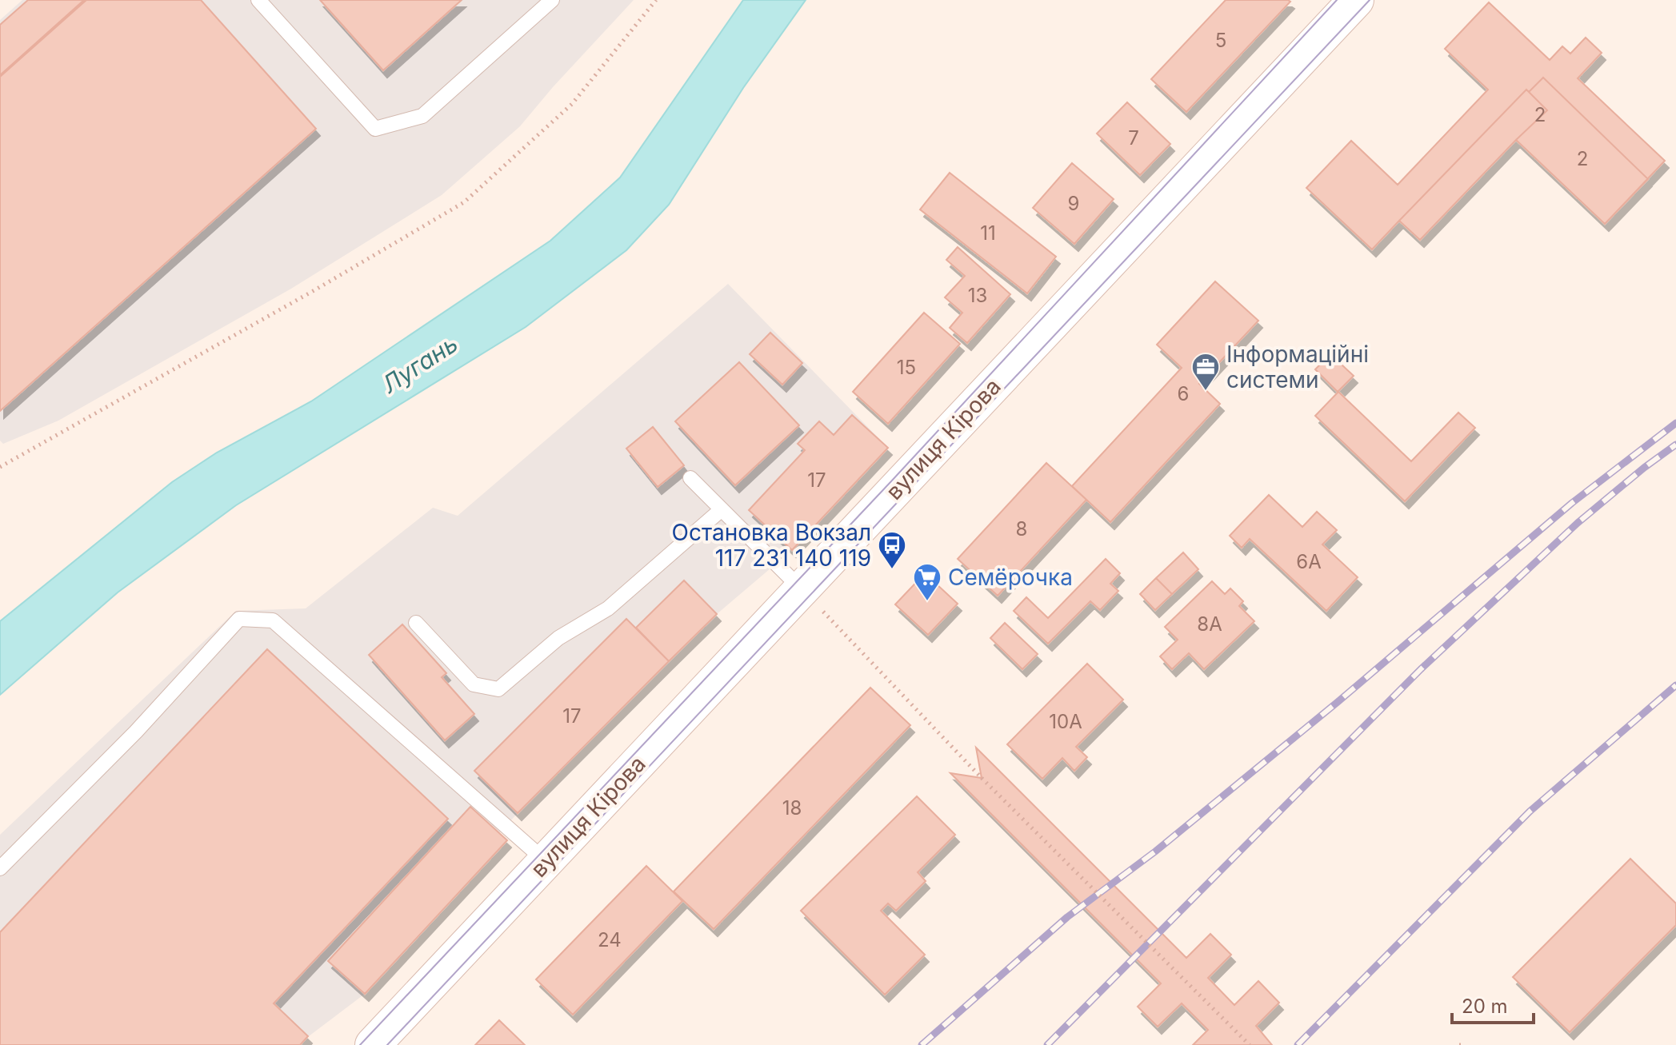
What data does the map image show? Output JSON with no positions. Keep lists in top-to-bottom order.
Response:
{
  "streets": {
    "street": ["вулиця Кірова"]
  },
  "water": ["Лугань"],
  "places": {
    "office": ["Інформаційні системи"],
    "bus stop": ["Остановка Вокзал 117 231 140 119"],
    "supermarket": ["Семёрочка"]
  },
  "house_numbers": [
    "5",
    "2",
    "7",
    "2",
    "9",
    "11",
    "13",
    "15",
    "6",
    "17",
    "8",
    "6А",
    "8А",
    "17",
    "10А",
    "18",
    "24"
  ],
  "scale_bar": "20 m"
}
